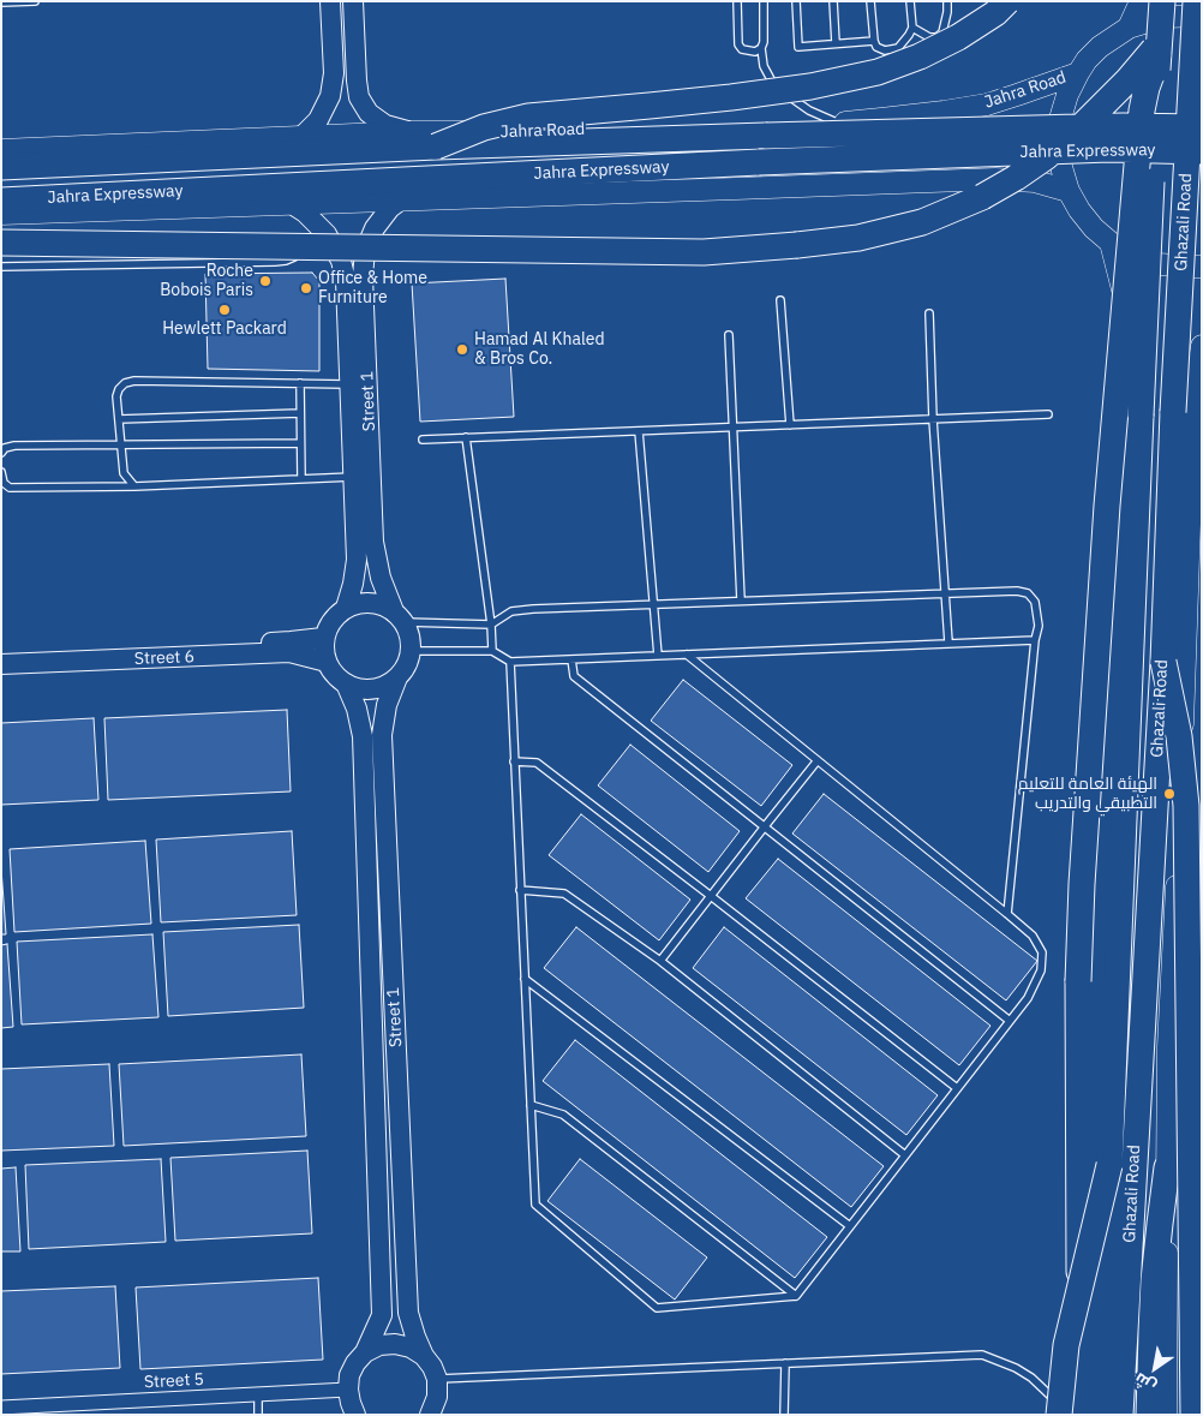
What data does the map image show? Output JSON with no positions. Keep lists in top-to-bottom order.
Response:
{
  "streets": {
    "highway": ["Jahra Expressway", "Ghazali Road"],
    "main road": ["Jahra Road"],
    "street": ["Street 1", "Street 6", "Street 5"]
  },
  "crossings": [
    ["Street 1", "Street 6"],
    ["Street 1", "Street 5"]
  ],
  "places": [
    "Roche Bobois Paris",
    "Office & Home Furniture",
    "Hewlett Packard",
    "Hamad Al Khaled & Bros Co.",
    "الهيئة العامة للتعليم التطبيقي والتدريب"
  ],
  "north": "bottom left"
}
